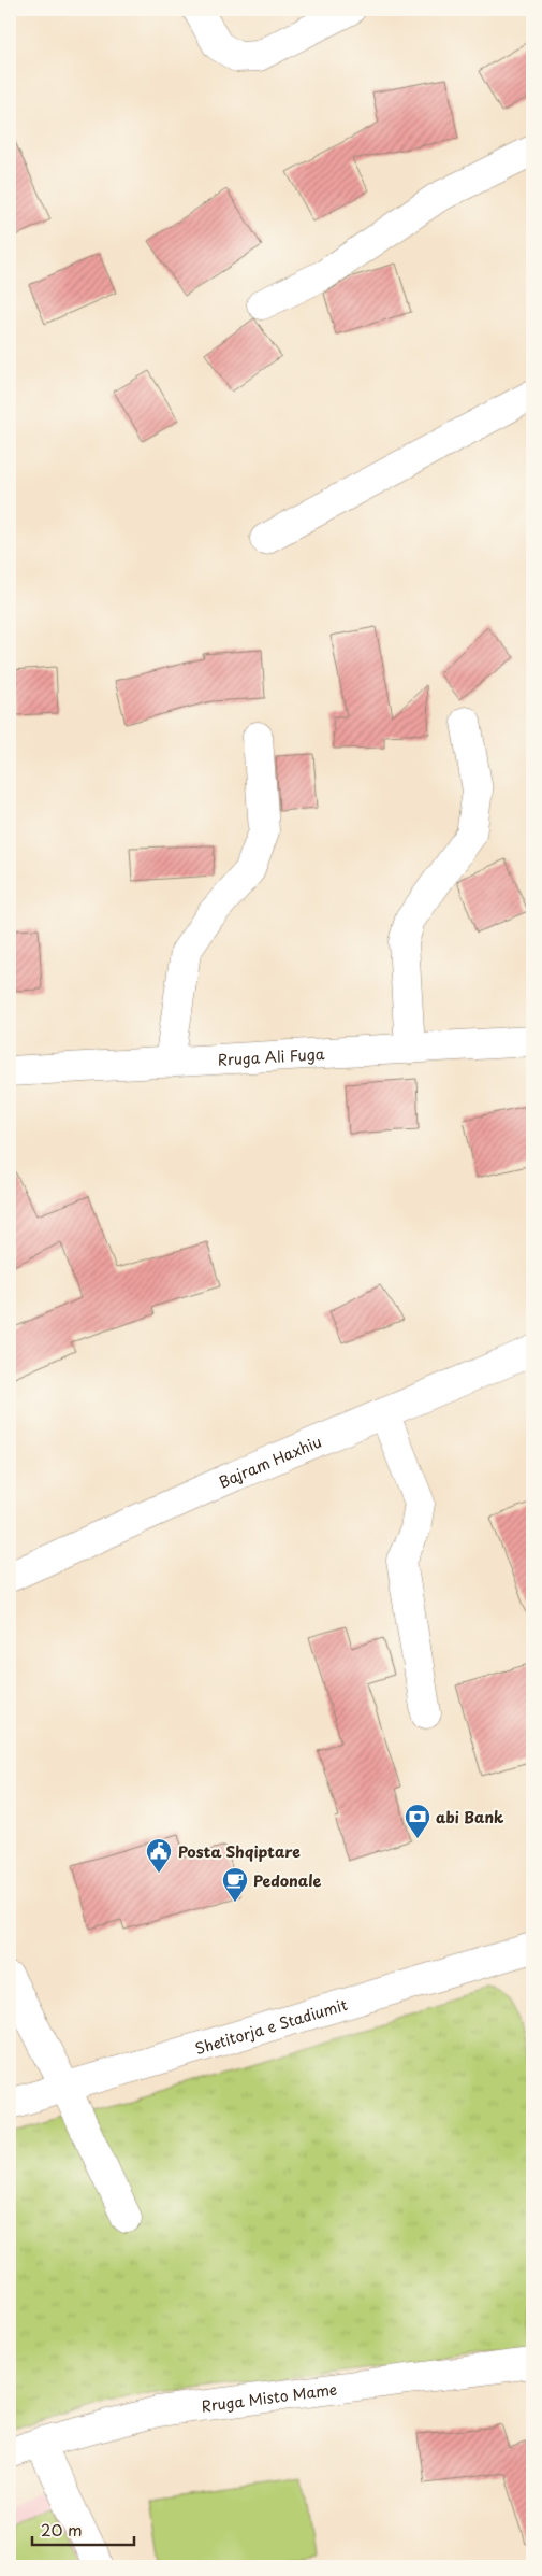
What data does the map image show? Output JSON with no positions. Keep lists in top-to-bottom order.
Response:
{
  "streets": {
    "street": [
      "Rruga Ali Fuga",
      "Bajram Haxhiu",
      "Shetitorja e Stadiumit",
      "Rruga Misto Mame"
    ]
  },
  "places": {
    "bank": ["abi Bank"],
    "public building": ["Posta Shqiptare"],
    "cafe": ["Pedonale"]
  },
  "scale_bar": "20 m"
}
